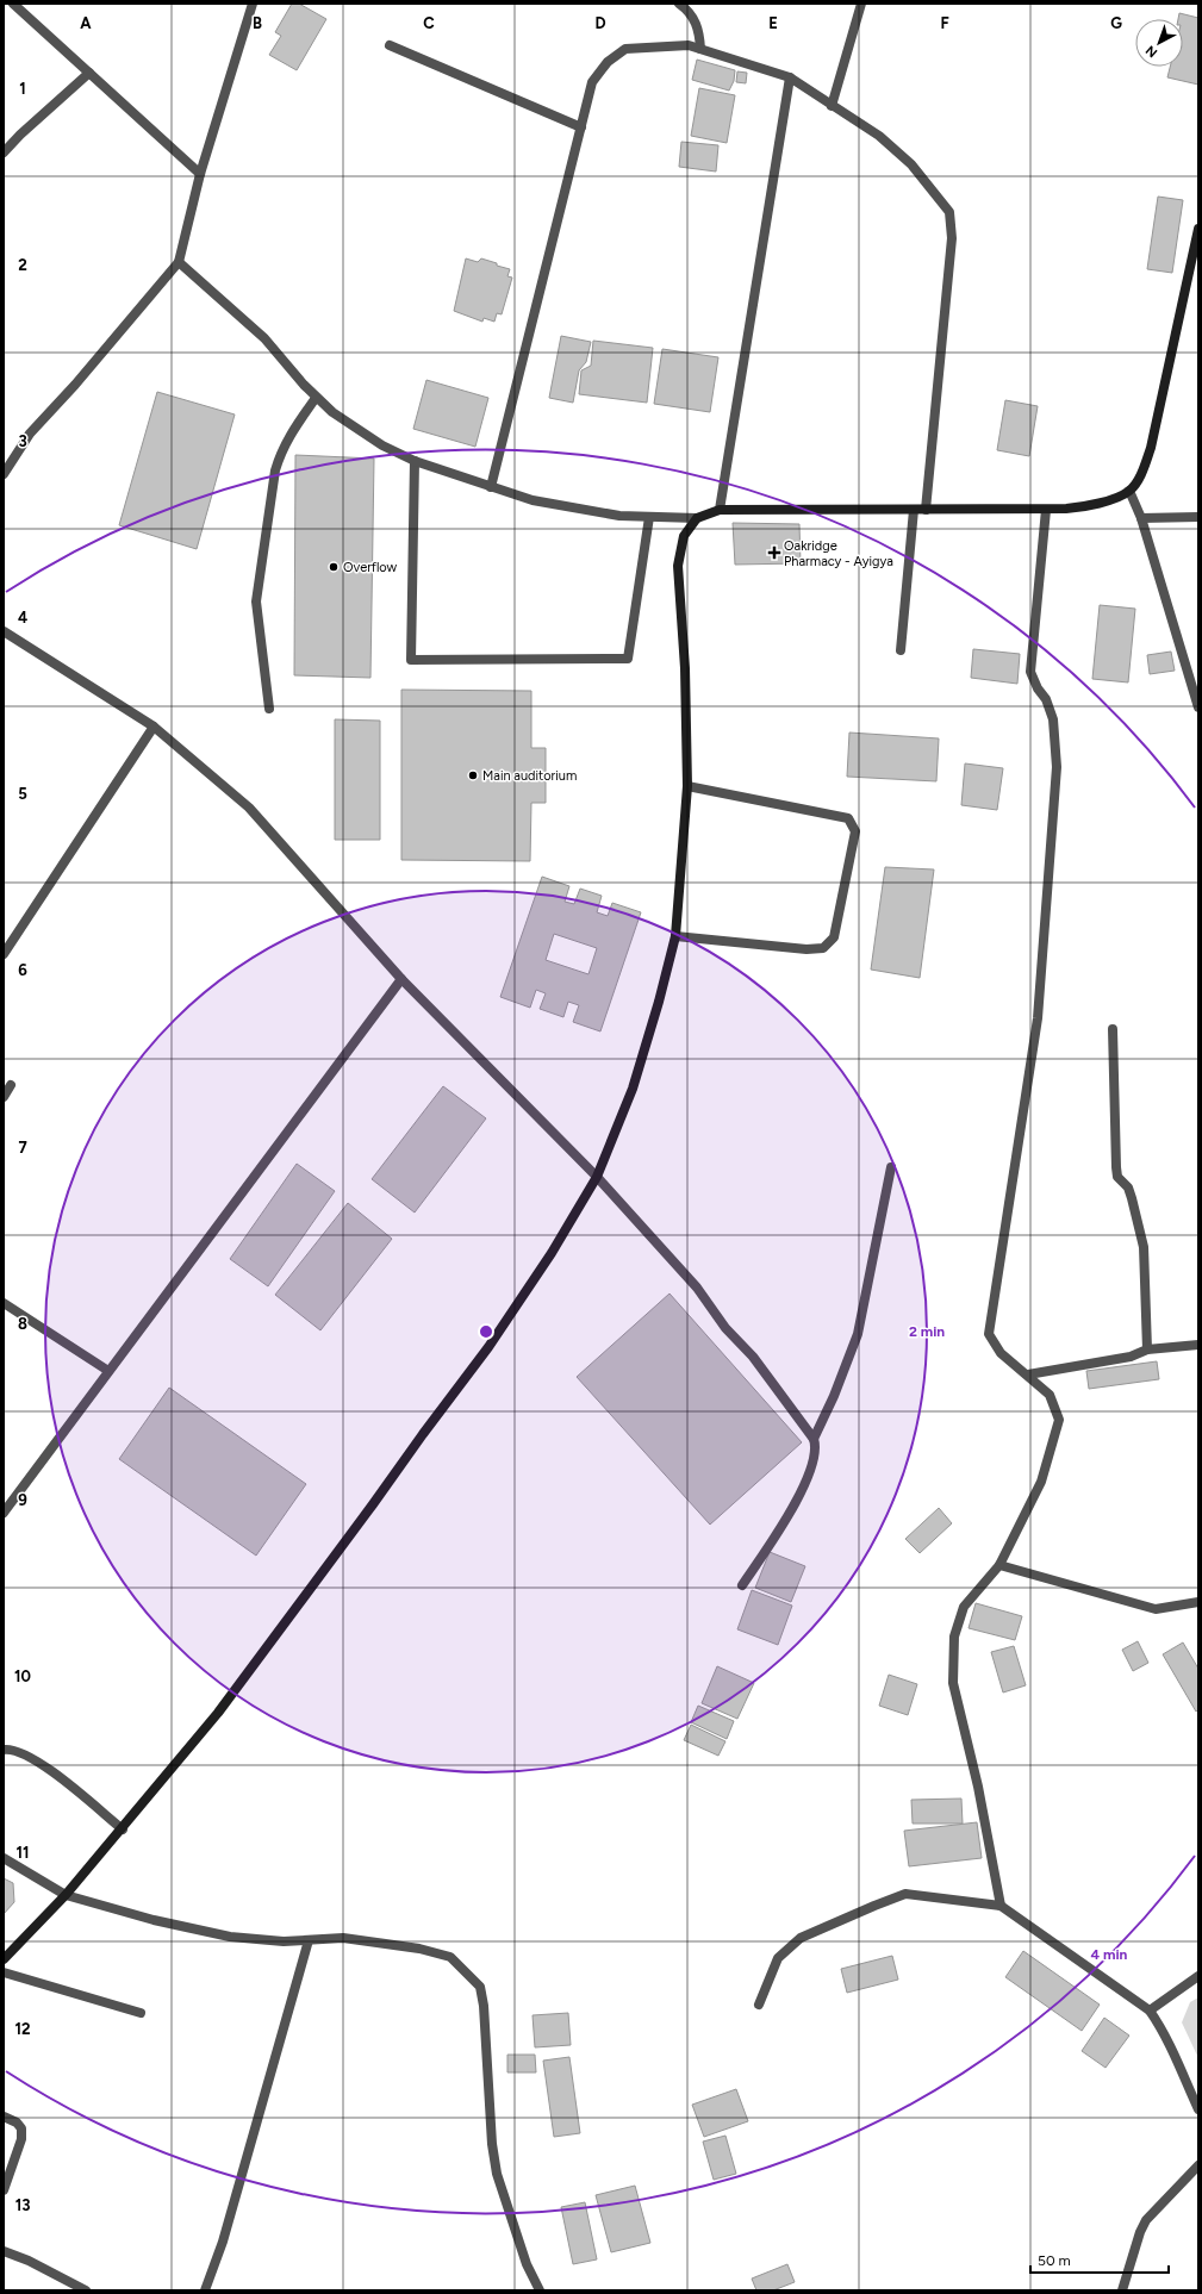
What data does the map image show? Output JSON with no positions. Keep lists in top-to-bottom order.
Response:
{
  "places": {
    "health": ["Oakridge Pharmacy - Ayigya"],
    "other": ["Overflow", "Main auditorium"]
  },
  "scale_bar": "50 m",
  "north": "bottom left",
  "grid": {
    "columns": [
      "A",
      "B",
      "C",
      "D",
      "E",
      "F",
      "G"
    ],
    "rows": [
      "1",
      "2",
      "3",
      "4",
      "5",
      "6",
      "7",
      "8",
      "9",
      "10",
      "11",
      "12",
      "13"
    ]
  },
  "rings": ["2 min", "4 min"]
}
